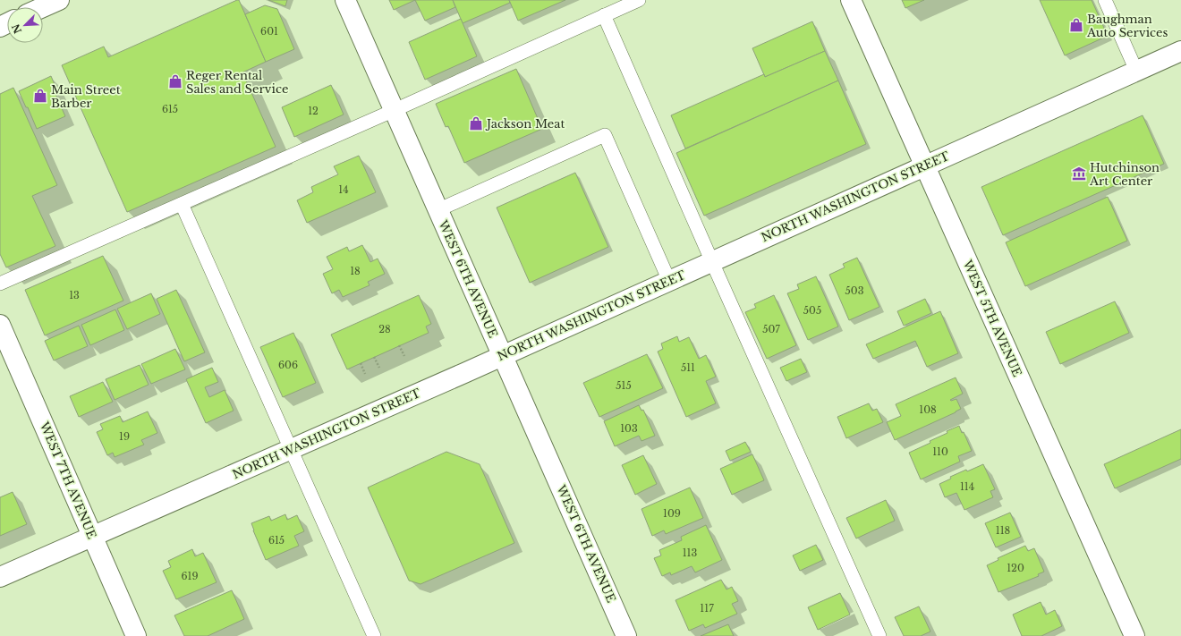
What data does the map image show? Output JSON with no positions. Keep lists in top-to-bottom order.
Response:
{
  "streets": {
    "street": [
      "NORTH WASHINGTON STREET",
      "WEST 6TH AVENUE",
      "WEST 5TH AVENUE",
      "WEST 7TH AVENUE"
    ]
  },
  "crossings": [
    ["NORTH WASHINGTON STREET", "WEST 6TH AVENUE"],
    ["NORTH WASHINGTON STREET", "WEST 5TH AVENUE"],
    ["NORTH WASHINGTON STREET", "WEST 7TH AVENUE"]
  ],
  "places": {
    "shop": [
      "Baughman Auto Services",
      "Reger Rental Sales and Service",
      "Main Street Barber",
      "Jackson Meat"
    ],
    "museum": ["Hutchinson Art Center"]
  },
  "house_numbers": [
    "601",
    "615",
    "12",
    "14",
    "18",
    "503",
    "13",
    "505",
    "28",
    "507",
    "606",
    "511",
    "515",
    "108",
    "103",
    "19",
    "110",
    "114",
    "109",
    "118",
    "615",
    "113",
    "120",
    "619",
    "117"
  ],
  "north": "bottom left"
}
